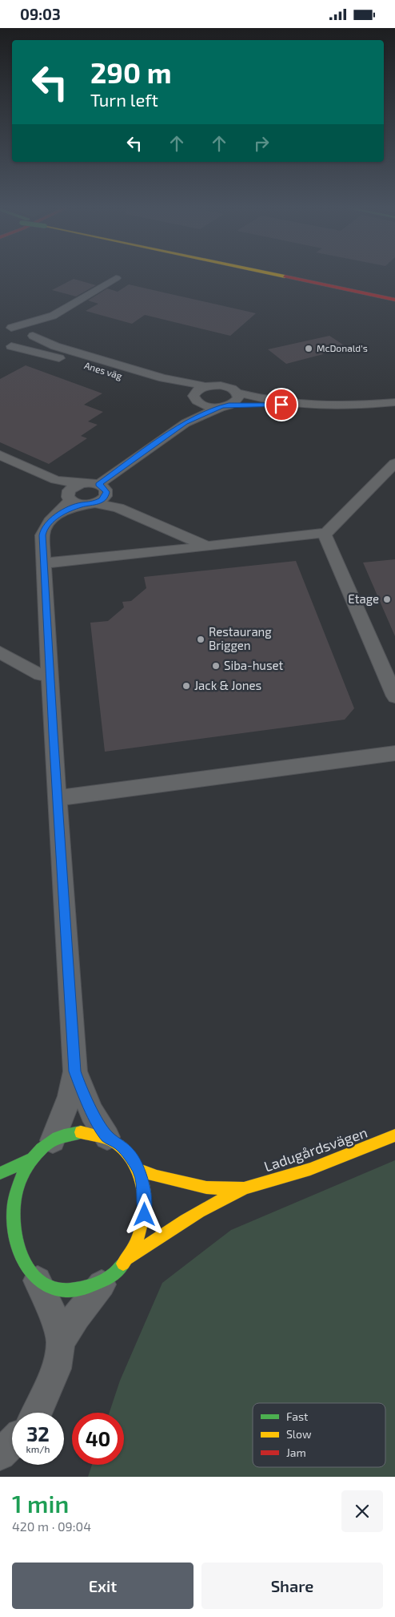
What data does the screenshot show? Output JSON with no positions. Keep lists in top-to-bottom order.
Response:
{
  "streets": {
    "main road": ["Ladugårdsvägen"],
    "street": ["Anes väg"]
  },
  "places": [
    "McDonald's",
    "Etage",
    "Restaurang Briggen",
    "Siba-huset",
    "Jack & Jones"
  ],
  "legend": ["Fast", "Slow", "Jam"],
  "page": {
    "status": "09:03",
    "turn": ["290 m", "Turn left"],
    "speed": "32 km/h",
    "limit": "40",
    "heading": ["1 min", "420 m · 09:04"],
    "buttons": ["Exit", "Share"]
  }
}
